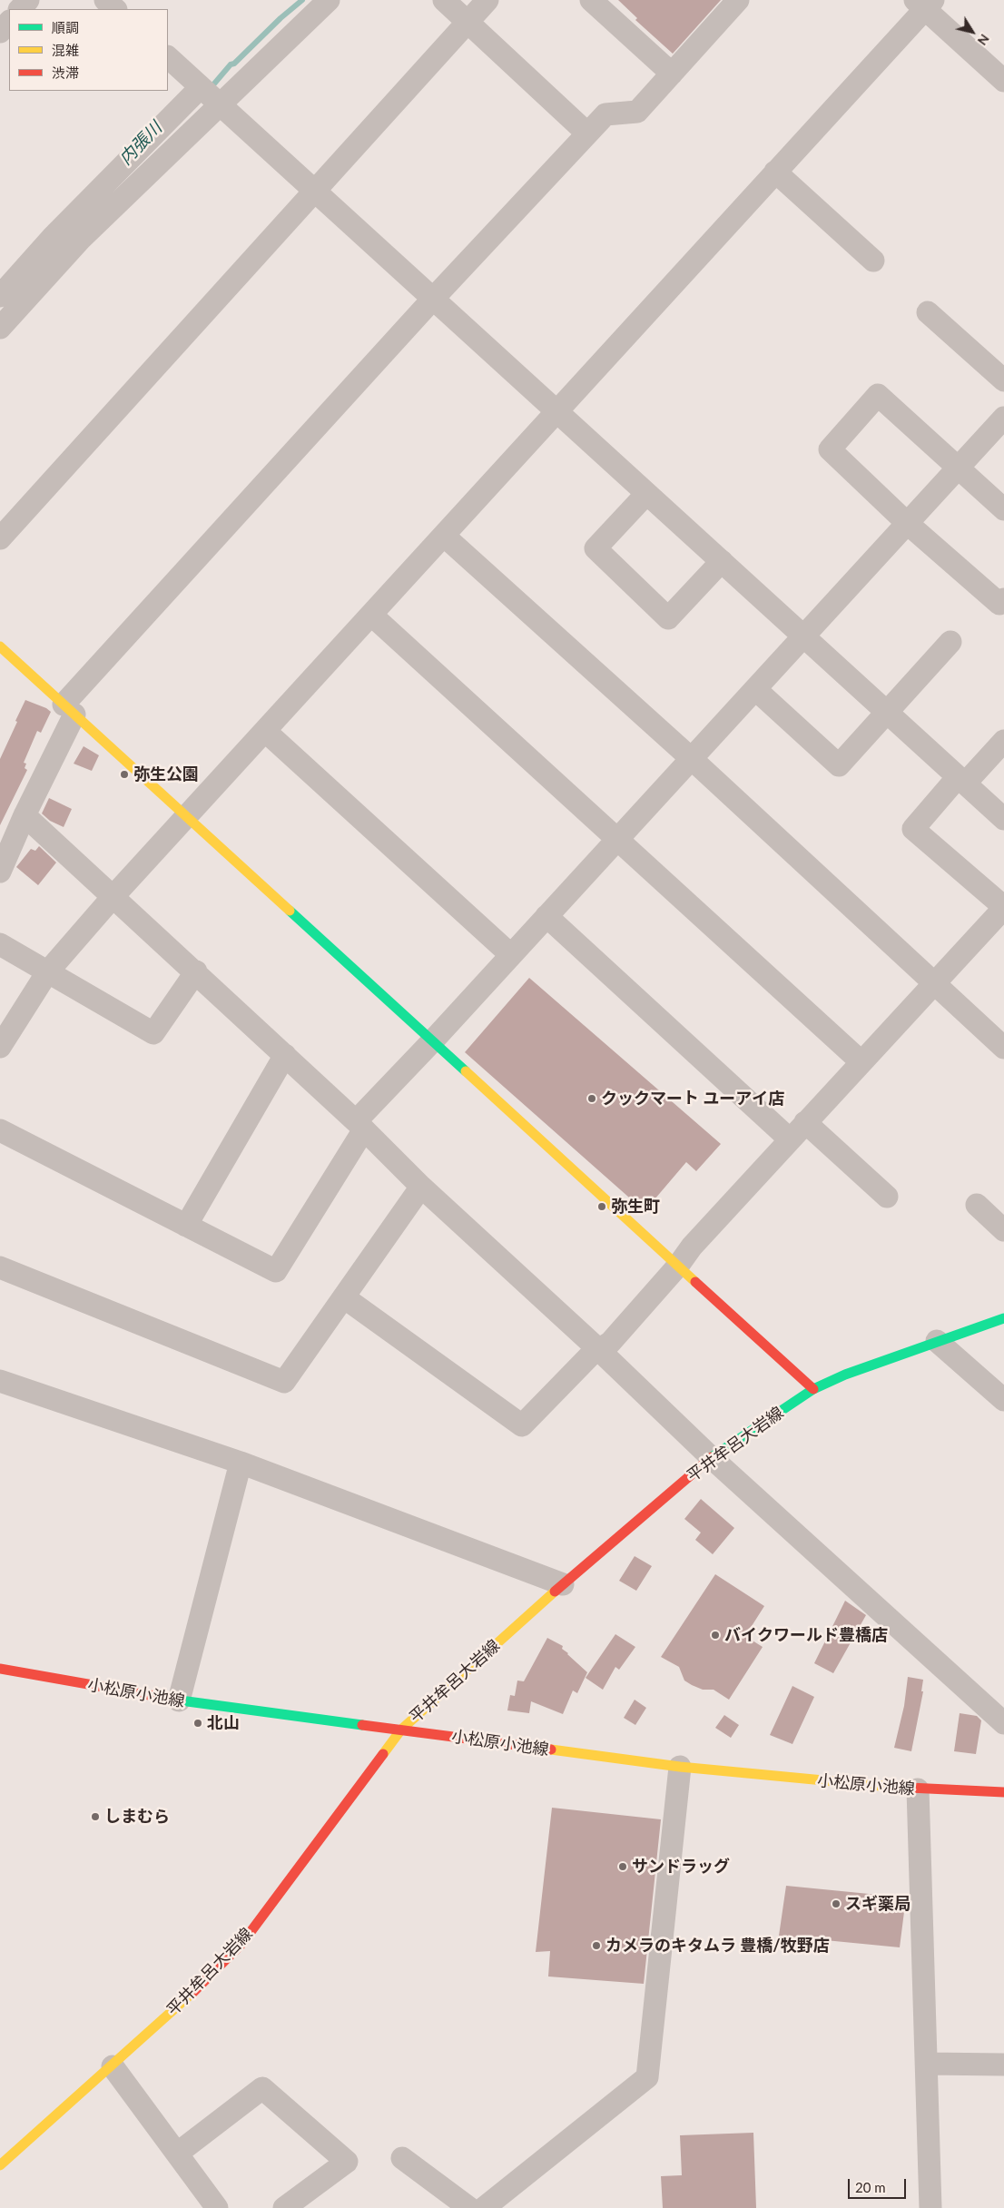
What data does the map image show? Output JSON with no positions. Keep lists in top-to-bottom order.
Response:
{
  "streets": {
    "main road": ["平井牟呂大岩線", "小松原小池線"]
  },
  "crossings": [
    ["平井牟呂大岩線", "小松原小池線"]
  ],
  "water": ["内張川"],
  "places": [
    "弥生公園",
    "クックマート ユーアイ店",
    "弥生町",
    "バイクワールド豊橋店",
    "北山",
    "しまむら",
    "サンドラッグ",
    "スギ薬局",
    "カメラのキタムラ 豊橋/牧野店"
  ],
  "legend": ["順調", "混雑", "渋滞"],
  "scale_bar": "20 m",
  "north": "bottom right"
}
